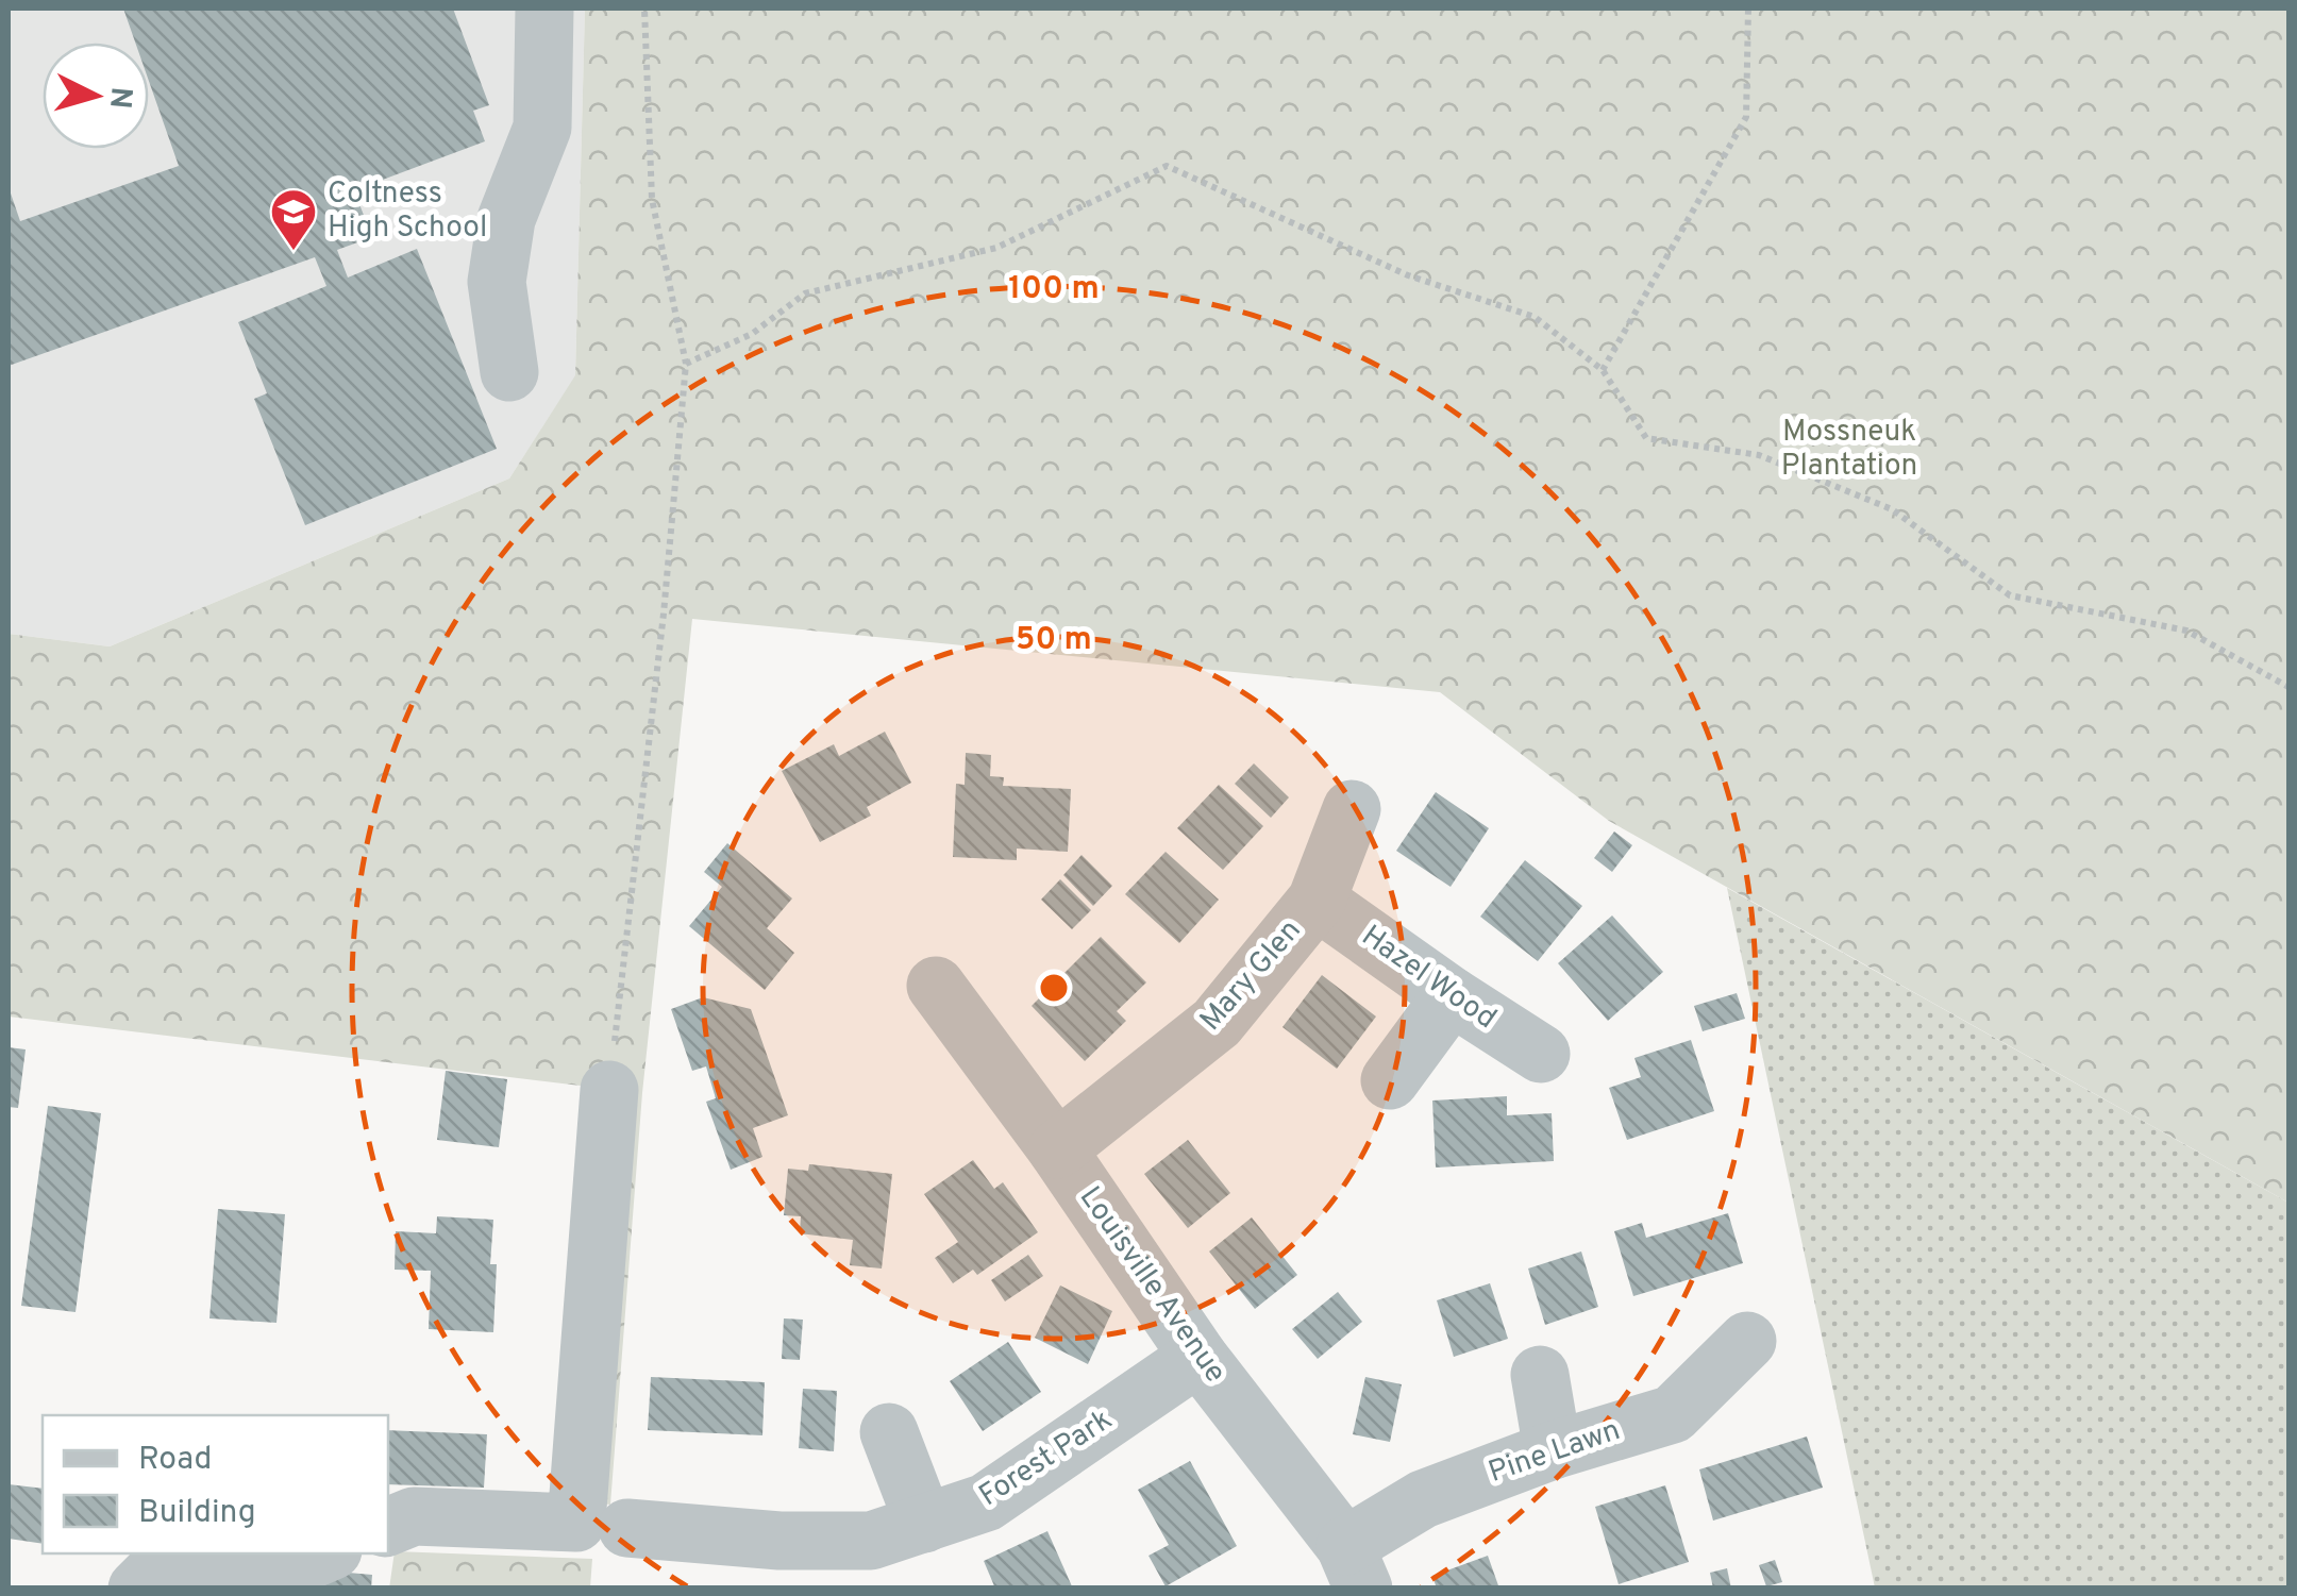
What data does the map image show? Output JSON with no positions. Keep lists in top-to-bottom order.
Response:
{
  "streets": {
    "street": [
      "Mary Glen",
      "Hazel Wood",
      "Louisville Avenue",
      "Pine Lawn",
      "Forest Park"
    ]
  },
  "crossings": [
    ["Mary Glen", "Hazel Wood"],
    ["Mary Glen", "Louisville Avenue"],
    ["Louisville Avenue", "Pine Lawn"],
    ["Louisville Avenue", "Forest Park"]
  ],
  "parks": ["Mossneuk Plantation"],
  "places": {
    "school or university": ["Coltness High School"]
  },
  "legend": ["Road", "Building"],
  "north": "right",
  "rings": ["100 m", "50 m"]
}
